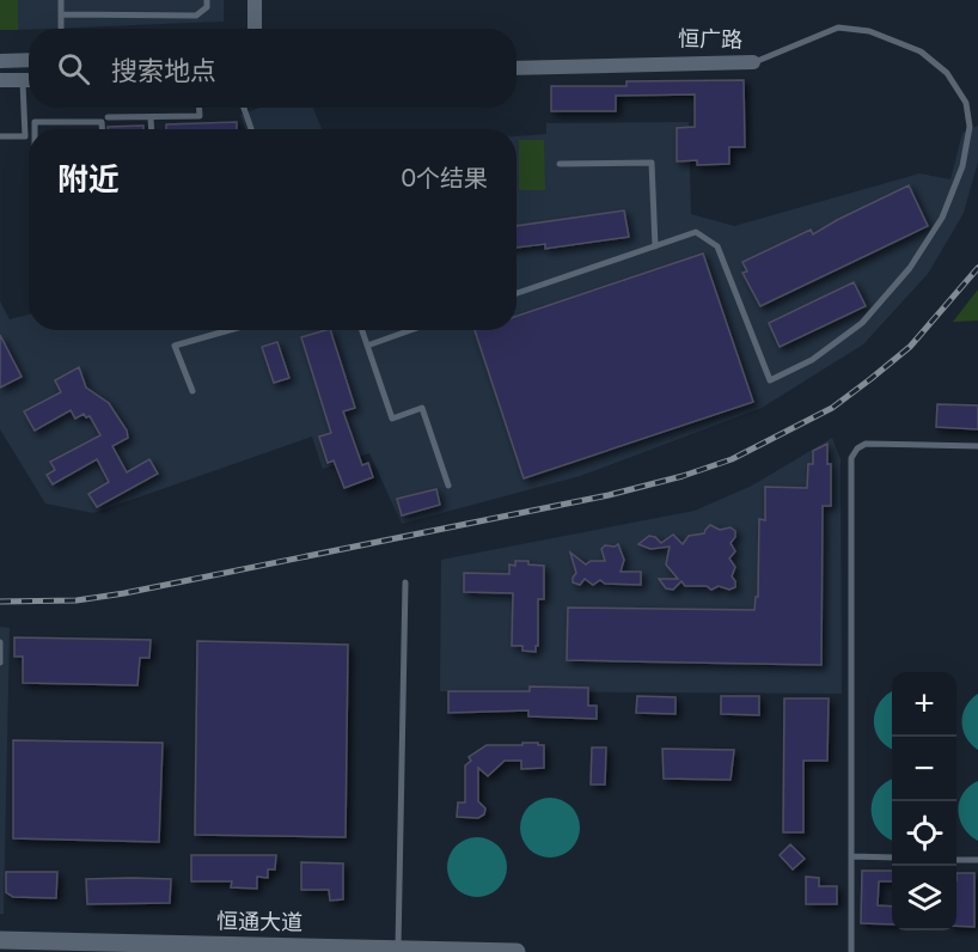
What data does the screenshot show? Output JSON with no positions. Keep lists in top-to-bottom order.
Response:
{
  "streets": {
    "main road": ["恒通大道"],
    "street": ["恒广路"]
  },
  "page": {
    "search": "搜索地点",
    "heading": ["附近", "0个结果"],
    "map_buttons": ["+", "−"]
  }
}
